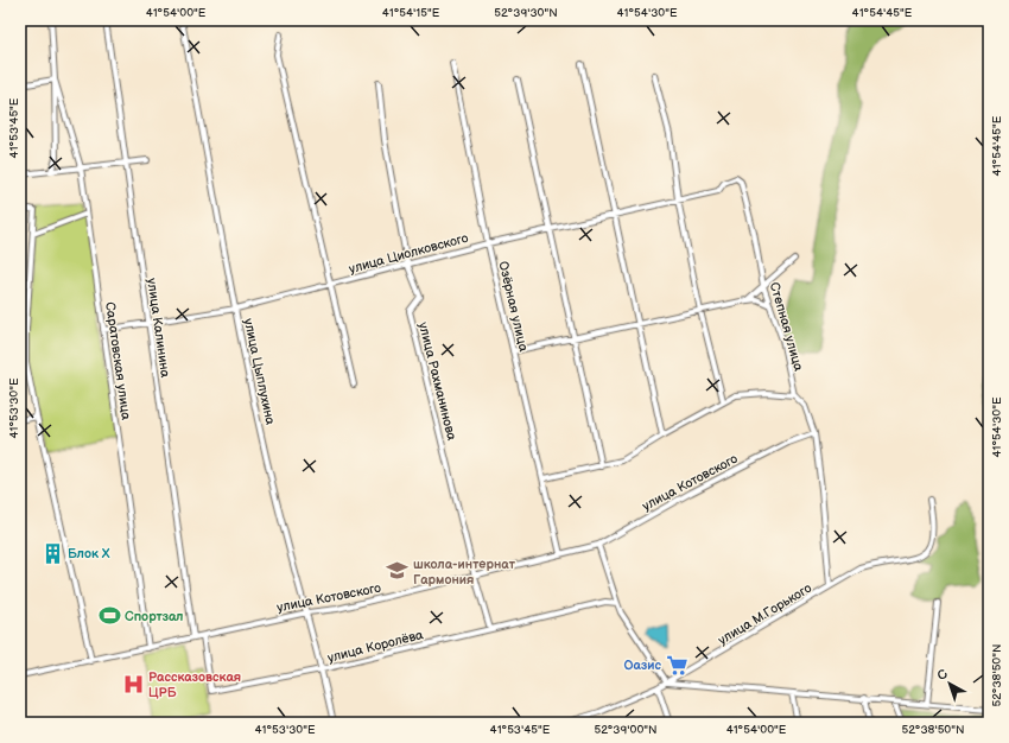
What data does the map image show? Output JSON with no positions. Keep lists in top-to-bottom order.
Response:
{
  "streets": {
    "street": [
      "улица Циолковского",
      "Озёрная улица",
      "Степная улица",
      "улица Калинина",
      "Саратовская улица",
      "улица Цыплухина",
      "улица Рахманинова",
      "улица Котовского",
      "улица М.Горького",
      "улица Королёва"
    ]
  },
  "crossings": [
    ["улица Циолковского", "Озёрная улица"],
    ["улица Циолковского", "Степная улица"],
    ["улица Циолковского", "улица Калинина"],
    ["улица Циолковского", "Саратовская улица"],
    ["улица Циолковского", "улица Цыплухина"],
    ["улица Циолковского", "улица Рахманинова"],
    ["Озёрная улица", "улица Котовского"],
    ["Степная улица", "улица Котовского"],
    ["Степная улица", "улица М.Горького"],
    ["улица Калинина", "улица Котовского"],
    ["Саратовская улица", "улица Котовского"],
    ["улица Цыплухина", "улица Котовского"],
    ["улица Цыплухина", "улица Королёва"],
    ["улица Рахманинова", "улица Котовского"],
    ["улица Рахманинова", "улица Королёва"],
    ["улица Котовского", "улица Королёва"]
  ],
  "places": {
    "building": ["Блок Х"],
    "school or university": ["школа-интернат Гармония"],
    "sports": ["Спортзал"],
    "supermarket": ["Оазис"],
    "hospital": ["Рассказовская ЦРБ"]
  },
  "north": "top left",
  "coordinates": [
    "41°54'00\"E",
    "41°54'15\"E",
    "52°39'30\"N",
    "41°54'30\"E",
    "41°54'45\"E",
    "41°53'45\"E",
    "41°53'30\"E",
    "52°38'50\"N",
    "52°39'00\"N"
  ]
}
